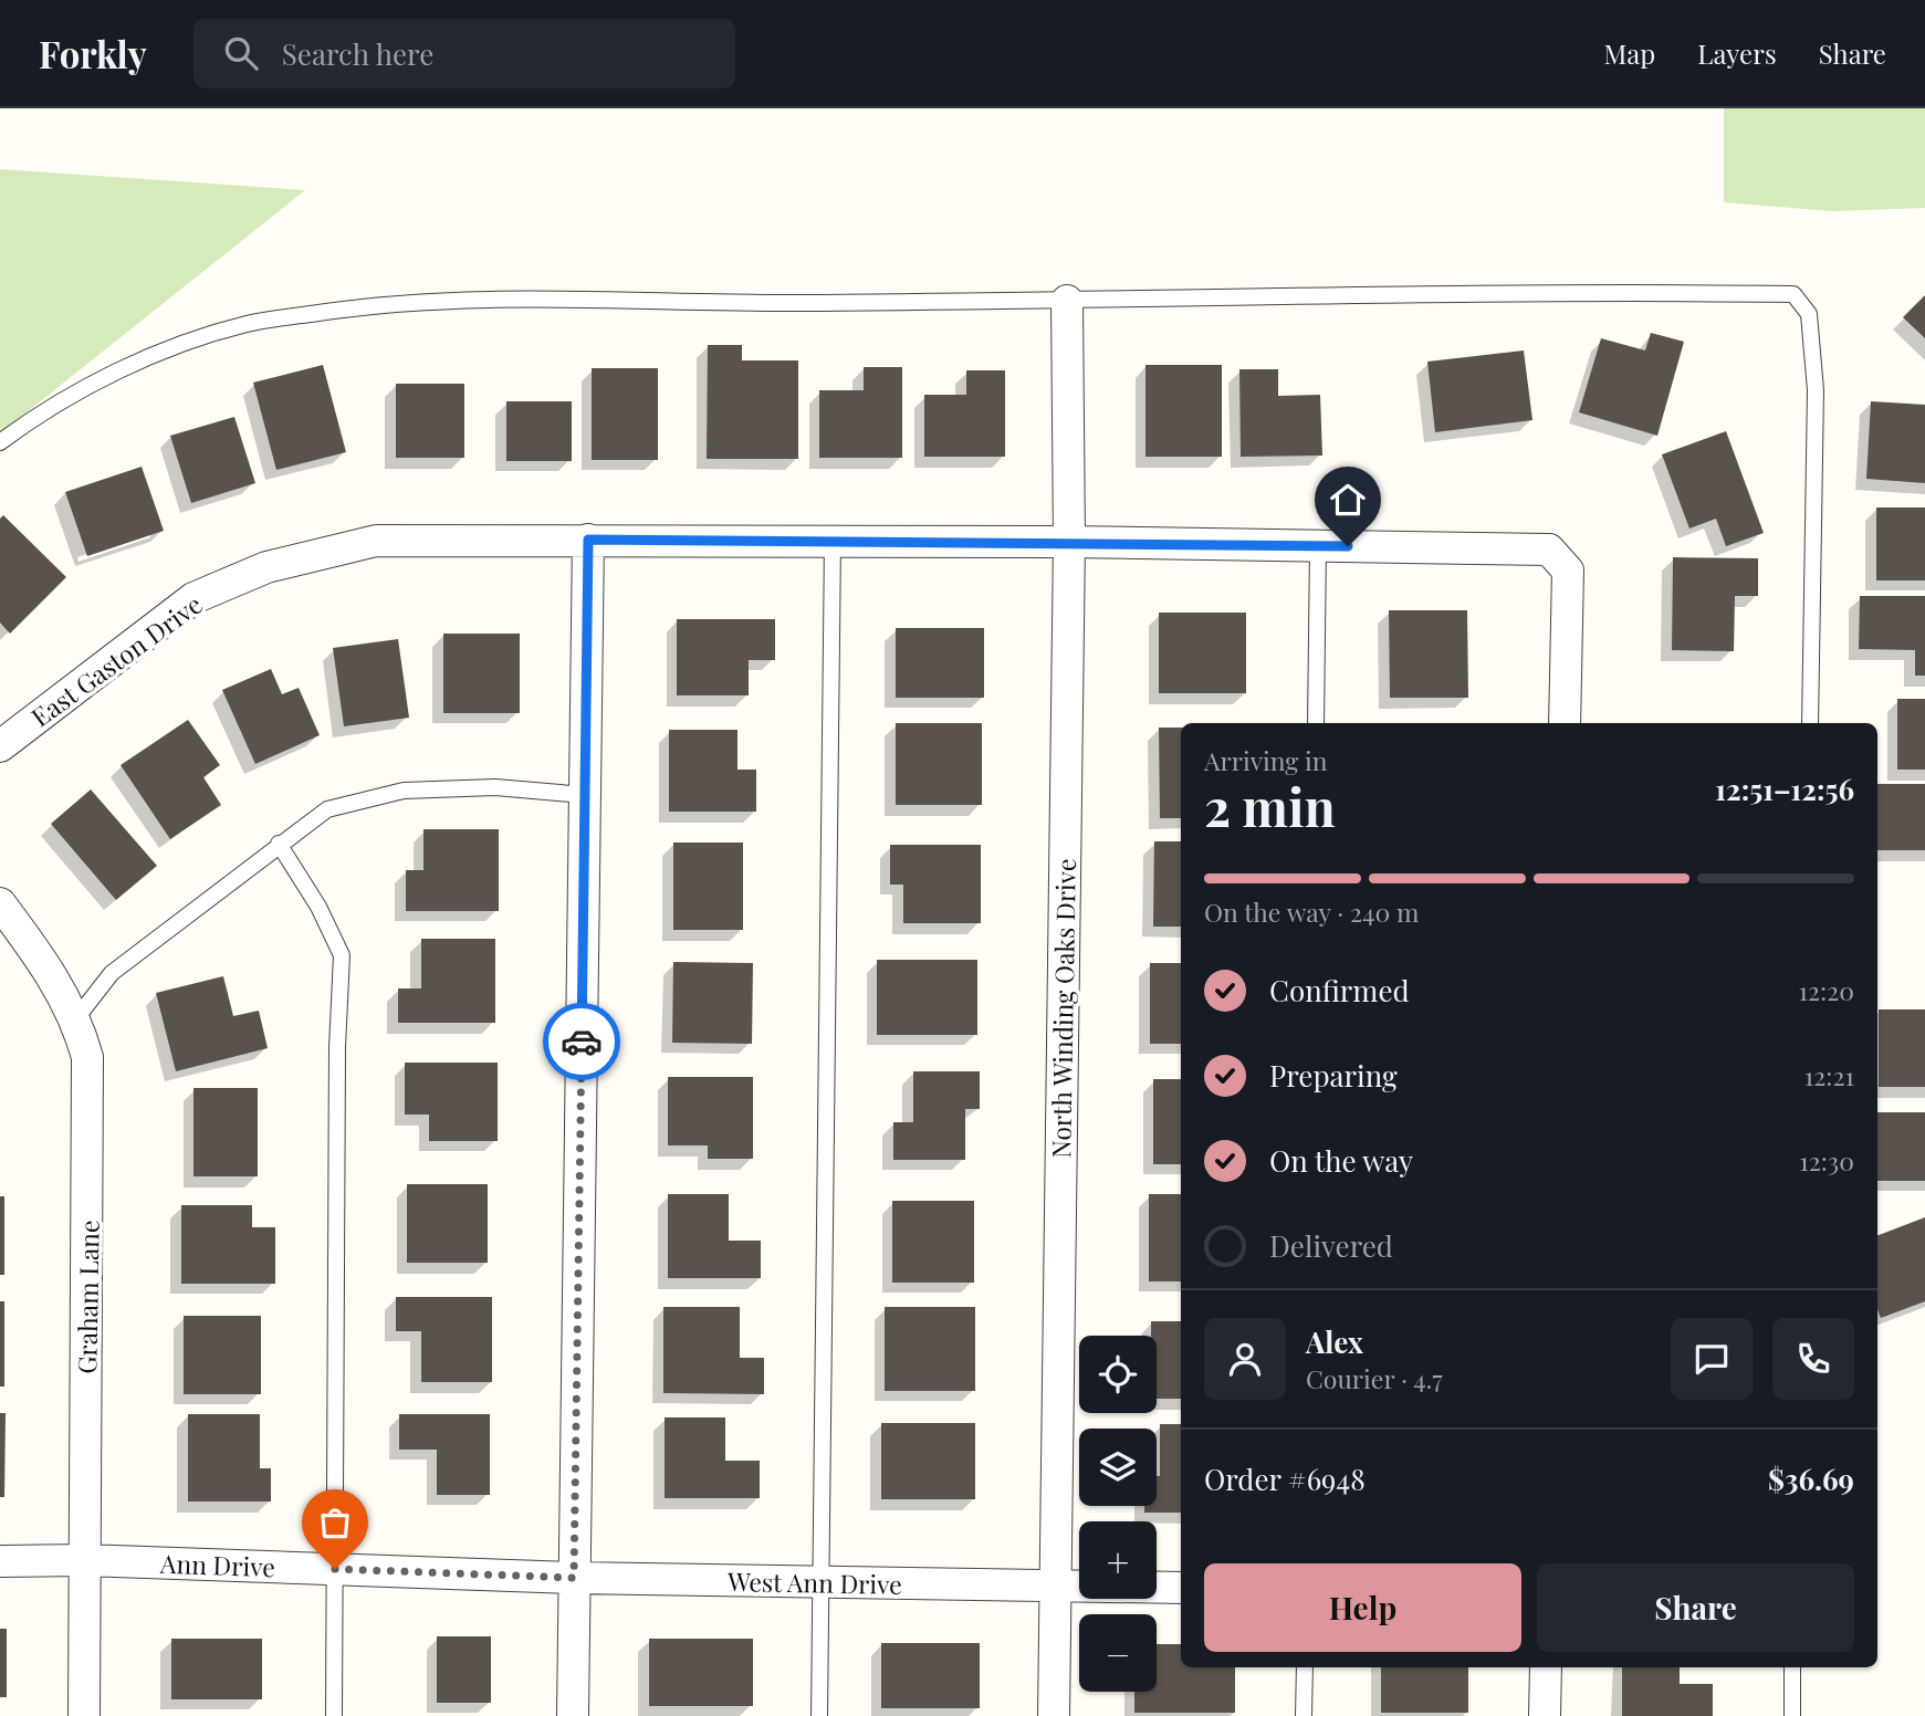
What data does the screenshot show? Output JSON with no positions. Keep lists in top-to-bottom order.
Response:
{
  "streets": {
    "street": [
      "East Gaston Drive",
      "North Winding Oaks Drive",
      "Graham Lane",
      "Ann Drive",
      "West Ann Drive"
    ]
  },
  "crossings": [
    ["East Gaston Drive", "North Winding Oaks Drive"],
    ["North Winding Oaks Drive", "West Ann Drive"],
    ["Graham Lane", "Ann Drive"],
    ["Ann Drive", "West Ann Drive"]
  ],
  "page": {
    "header": "Forkly",
    "search": "Search here",
    "nav": ["Map", "Layers", "Share"],
    "heading": ["2 min", "Arriving in", "12:51–12:56"],
    "panel": [
      "Alex",
      "Courier · 4.7",
      "Order #6948",
      "$36.69"
    ],
    "bar": "On the way · 240 m",
    "list": [
      ["Confirmed", "12:20"],
      ["Preparing", "12:21"],
      ["On the way", "12:30"],
      "Delivered"
    ],
    "map_buttons": ["+", "−"],
    "buttons": ["Help", "Share"]
  }
}
